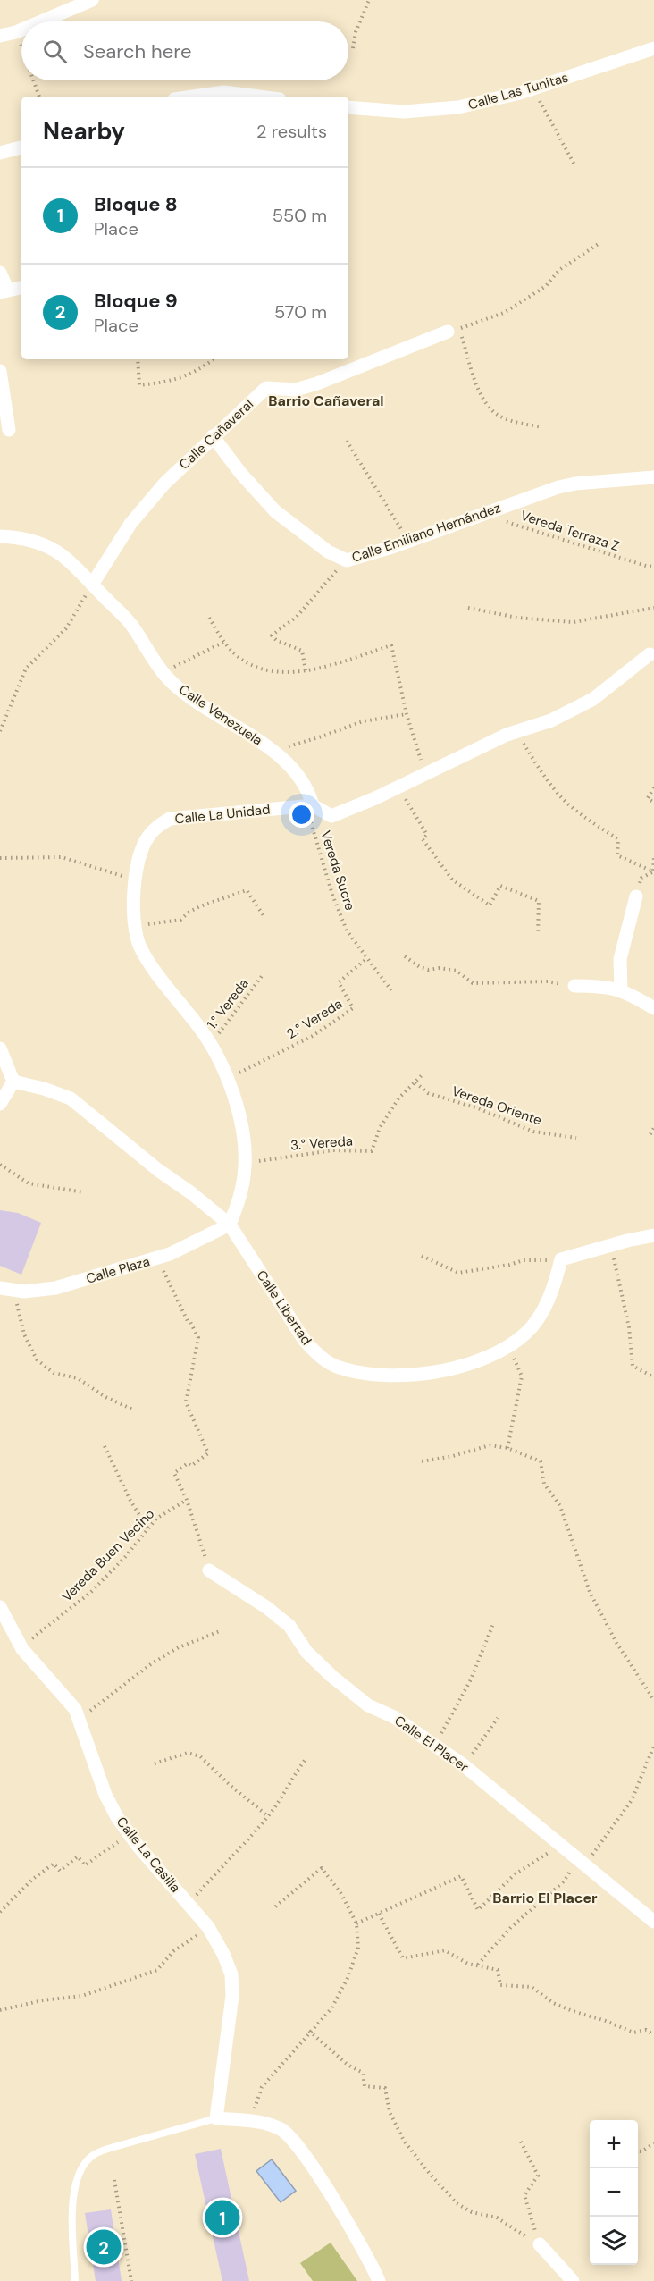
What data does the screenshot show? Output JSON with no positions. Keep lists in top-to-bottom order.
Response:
{
  "streets": {
    "street": [
      "Calle Las Tunitas",
      "Calle Cañaveral",
      "Calle Emiliano Hernández",
      "Calle Venezuela",
      "Calle La Unidad",
      "Calle Plaza",
      "Calle Libertad",
      "Calle El Placer",
      "Calle La Casilla"
    ],
    "path": [
      "Vereda Terraza Z",
      "Vereda Sucre",
      "1.° Vereda",
      "2.° Vereda",
      "Vereda Oriente",
      "3.° Vereda",
      "Vereda Buen Vecino"
    ]
  },
  "crossings": [
    ["Calle Cañaveral", "Calle Emiliano Hernández"],
    ["Calle Cañaveral", "Calle Venezuela"],
    ["Vereda Terraza Z", "Calle Emiliano Hernández"],
    ["Calle Venezuela", "Calle La Unidad"],
    ["Calle Venezuela", "Vereda Sucre"],
    ["Calle La Unidad", "Vereda Sucre"],
    ["Calle La Unidad", "1.° Vereda"],
    ["Calle La Unidad", "2.° Vereda"],
    ["Calle La Unidad", "3.° Vereda"],
    ["Calle La Unidad", "Calle Plaza"],
    ["Calle La Unidad", "Calle Libertad"],
    ["Vereda Sucre", "2.° Vereda"],
    ["Vereda Oriente", "3.° Vereda"],
    ["Calle Plaza", "Calle Libertad"],
    ["Vereda Buen Vecino", "Calle La Casilla"]
  ],
  "districts": ["Barrio Cañaveral", "Barrio El Placer"],
  "page": {
    "search": "Search here",
    "heading": ["Nearby", "2 results"],
    "list": [
      {
        "mark": "1",
        "name": "Bloque 8",
        "note": "Place",
        "value": "550 m"
      },
      {
        "mark": "2",
        "name": "Bloque 9",
        "note": "Place",
        "value": "570 m"
      }
    ],
    "map_buttons": ["+", "−"],
    "pins": ["1", "2"]
  }
}
